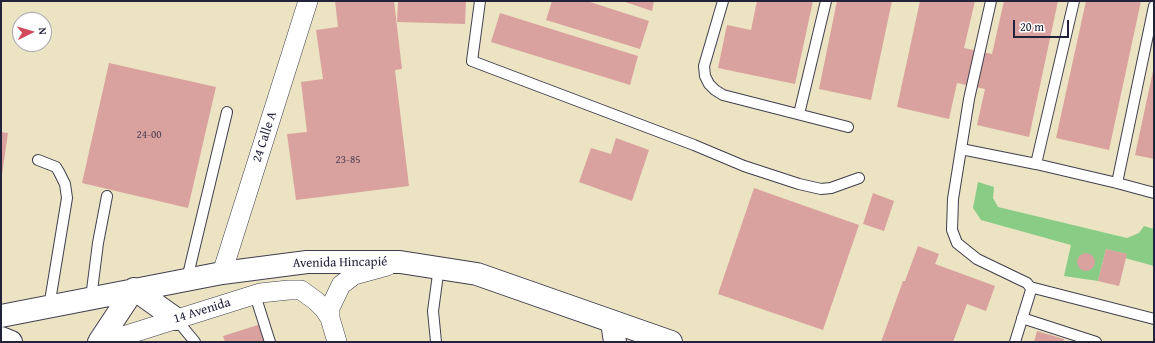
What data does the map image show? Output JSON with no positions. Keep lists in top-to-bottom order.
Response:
{
  "streets": {
    "main road": ["Avenida Hincapié"],
    "street": ["24 Calle A", "14 Avenida"]
  },
  "crossings": [
    ["24 Calle A", "Avenida Hincapié"]
  ],
  "house_numbers": ["24-00", "23-85"],
  "scale_bar": "20 m",
  "north": "right"
}
